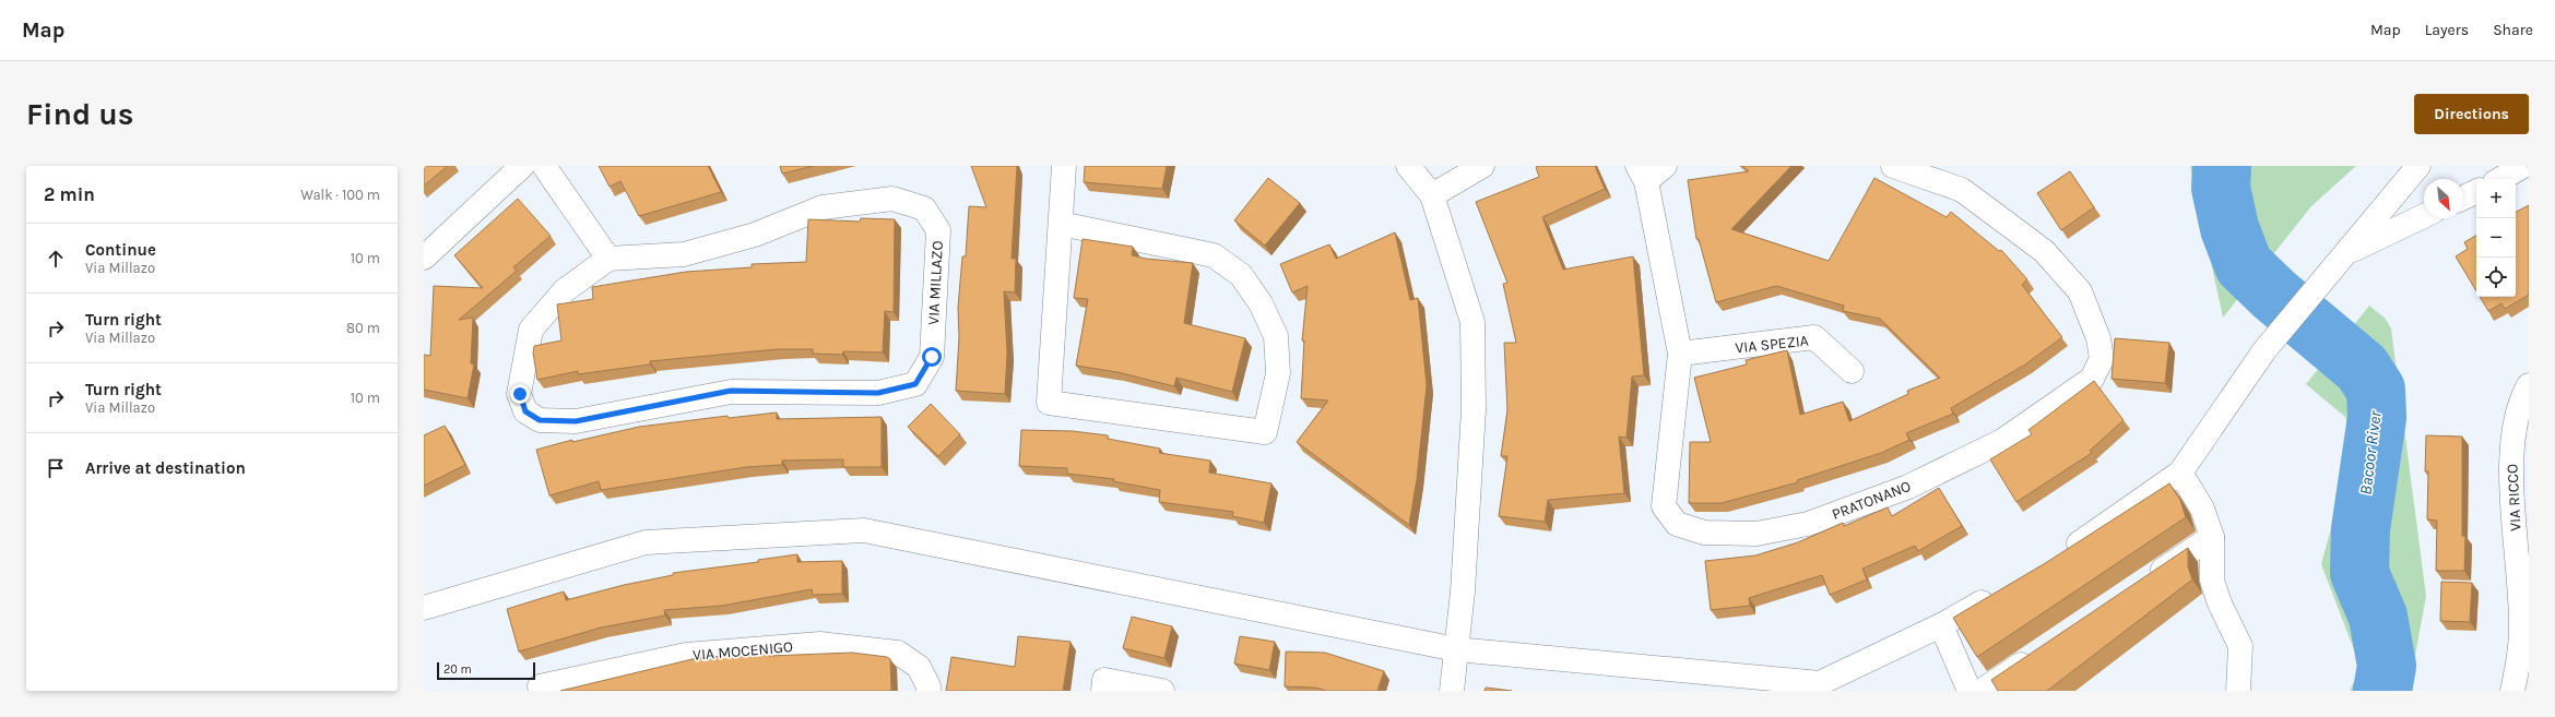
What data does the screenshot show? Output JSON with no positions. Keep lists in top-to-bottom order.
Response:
{
  "streets": {
    "street": [
      "VIA MILLAZO",
      "VIA SPEZIA",
      "VIA RICCO",
      "PRATONANO",
      "VIA MOCENIGO"
    ]
  },
  "crossings": [
    ["VIA SPEZIA", "PRATONANO"]
  ],
  "water": ["Bacoor River"],
  "scale_bar": "20 m",
  "north": "bottom right",
  "page": {
    "header": "Map",
    "nav": ["Map", "Layers", "Share"],
    "buttons": "Directions",
    "title": "Find us",
    "heading": ["2 min", "Walk · 100 m"],
    "map_buttons": ["+", "−"],
    "list": [
      ["Continue", "Via Millazo", "10 m"],
      ["Turn right", "Via Millazo", "80 m"],
      ["Turn right", "Via Millazo", "10 m"],
      "Arrive at destination"
    ],
    "scale": "20 m"
  }
}
